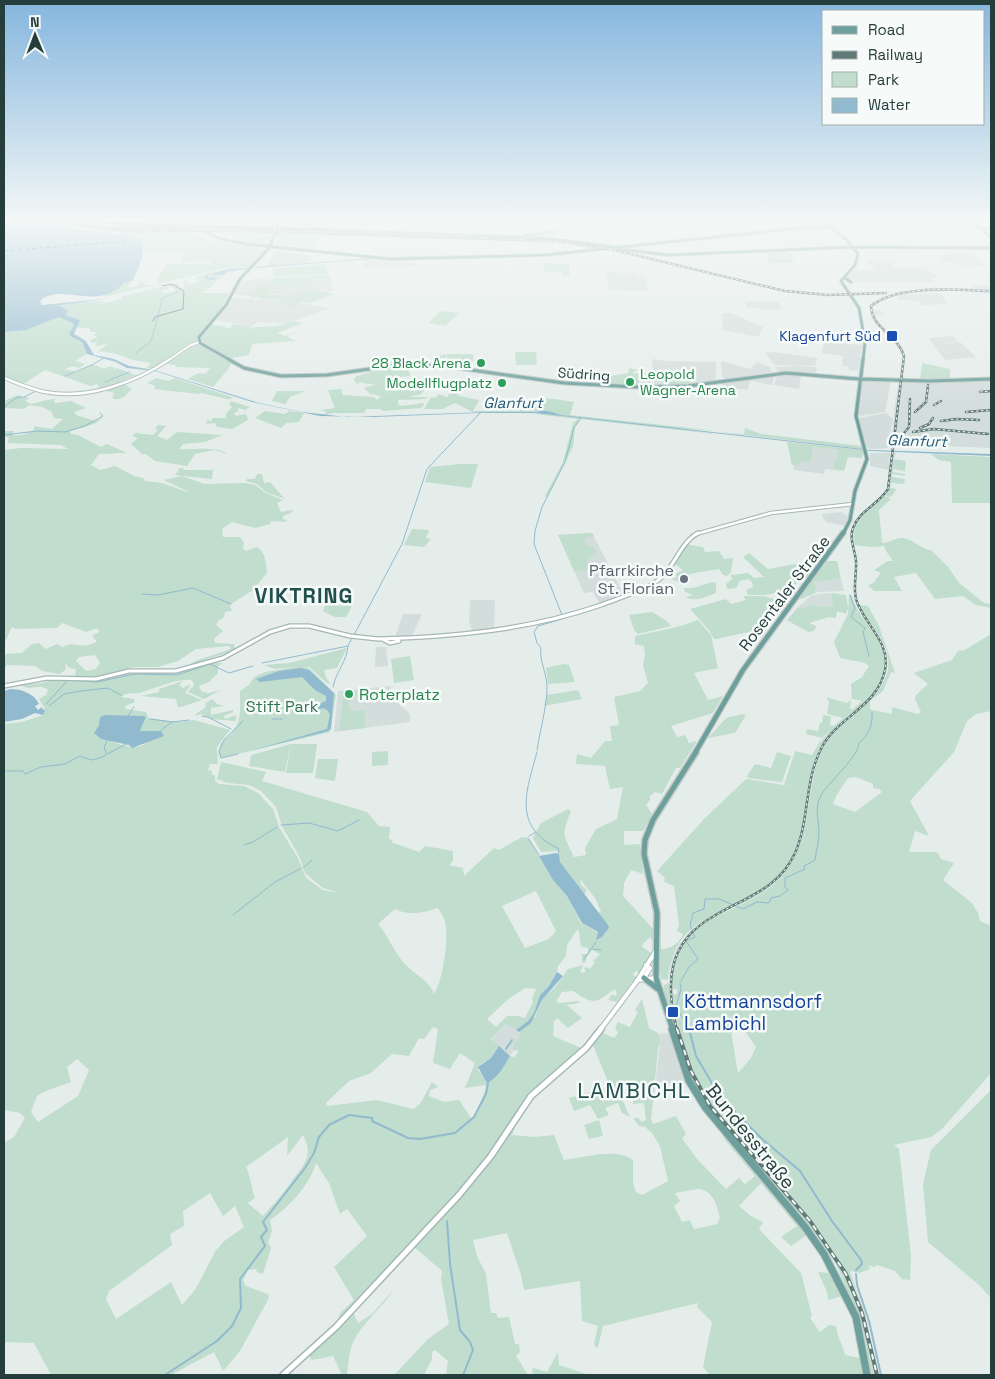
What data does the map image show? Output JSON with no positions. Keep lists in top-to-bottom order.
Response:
{
  "streets": {
    "main road": ["Südring", "Rosentaler Straße", "Bundesstraße"]
  },
  "crossings": [
    ["Südring", "Rosentaler Straße"],
    ["Rosentaler Straße", "Bundesstraße"]
  ],
  "districts": ["VIKTRING", "LAMBICHL"],
  "water": ["Glanfurt"],
  "parks": ["Stift Park"],
  "places": {
    "transit": ["Klagenfurt Süd", "Köttmannsdorf Lambichl"],
    "other": [
      "28 Black Arena",
      "Leopold Wagner-Arena",
      "Modellflugplatz",
      "Pfarrkirche St. Florian",
      "Roterplatz"
    ]
  },
  "legend": [
    "Road",
    "Railway",
    "Park",
    "Water"
  ],
  "north": "top"
}
